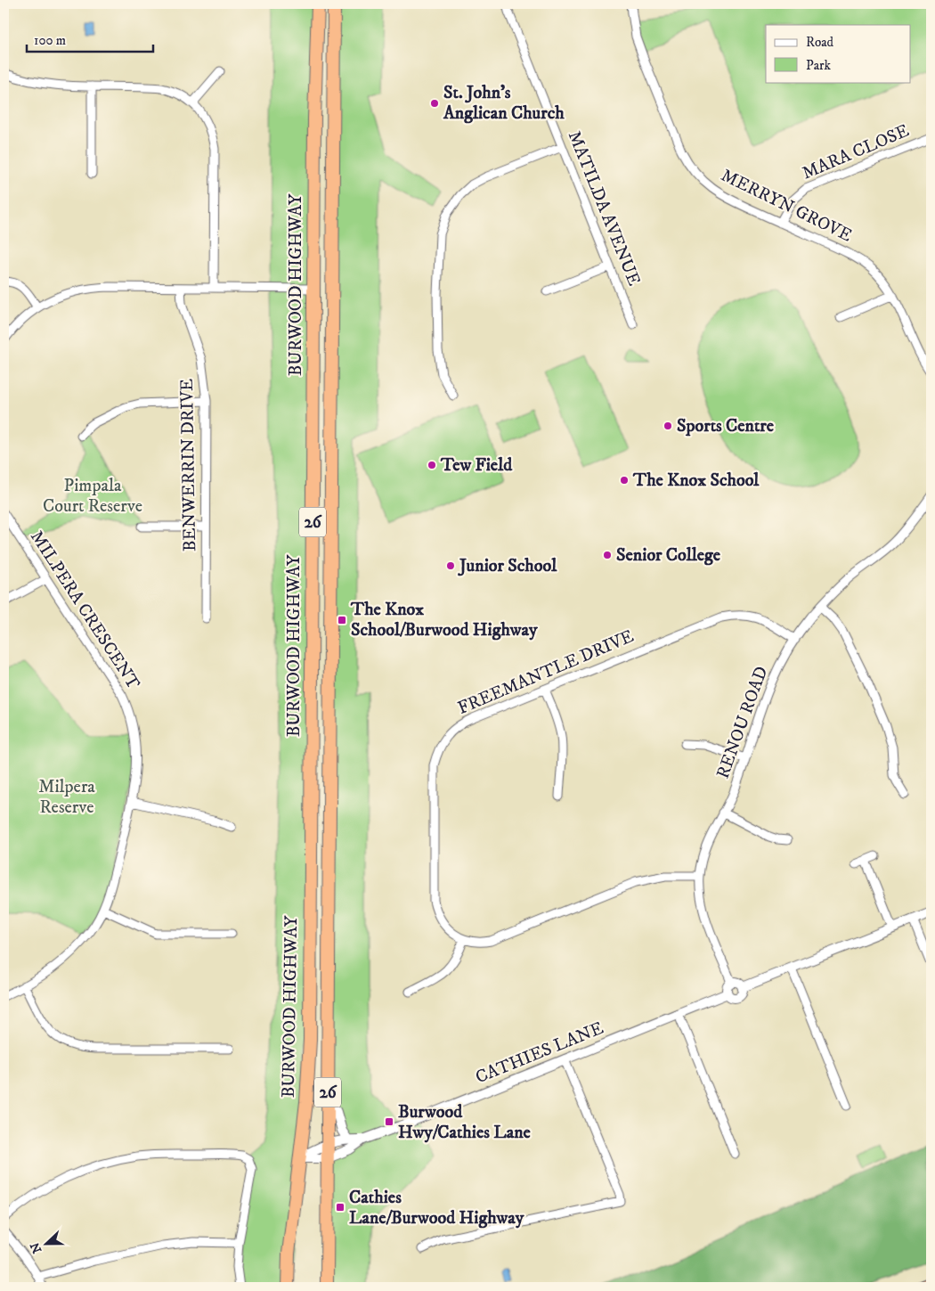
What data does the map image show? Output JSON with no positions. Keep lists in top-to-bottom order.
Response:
{
  "streets": {
    "highway": ["BURWOOD HIGHWAY", "26"],
    "street": [
      "MARA CLOSE",
      "MERRYN GROVE",
      "MATILDA AVENUE",
      "BENWERRIN DRIVE",
      "MILPERA CRESCENT",
      "FREEMANTLE DRIVE",
      "RENOU ROAD",
      "CATHIES LANE"
    ]
  },
  "crossings": [
    ["MARA CLOSE", "MERRYN GROVE"],
    ["BURWOOD HIGHWAY", "CATHIES LANE"],
    ["FREEMANTLE DRIVE", "RENOU ROAD"],
    ["RENOU ROAD", "CATHIES LANE"]
  ],
  "parks": ["Pimpala Court Reserve", "Milpera Reserve"],
  "places": {
    "other": [
      "St. John's Anglican Church",
      "Sports Centre",
      "Tew Field",
      "The Knox School",
      "Senior College",
      "Junior School"
    ],
    "transit": ["The Knox School/Burwood Highway", "Burwood Hwy/Cathies Lane", "Cathies Lane/Burwood Highway"]
  },
  "legend": ["Road", "Park"],
  "scale_bar": "100 m",
  "north": "left"
}
